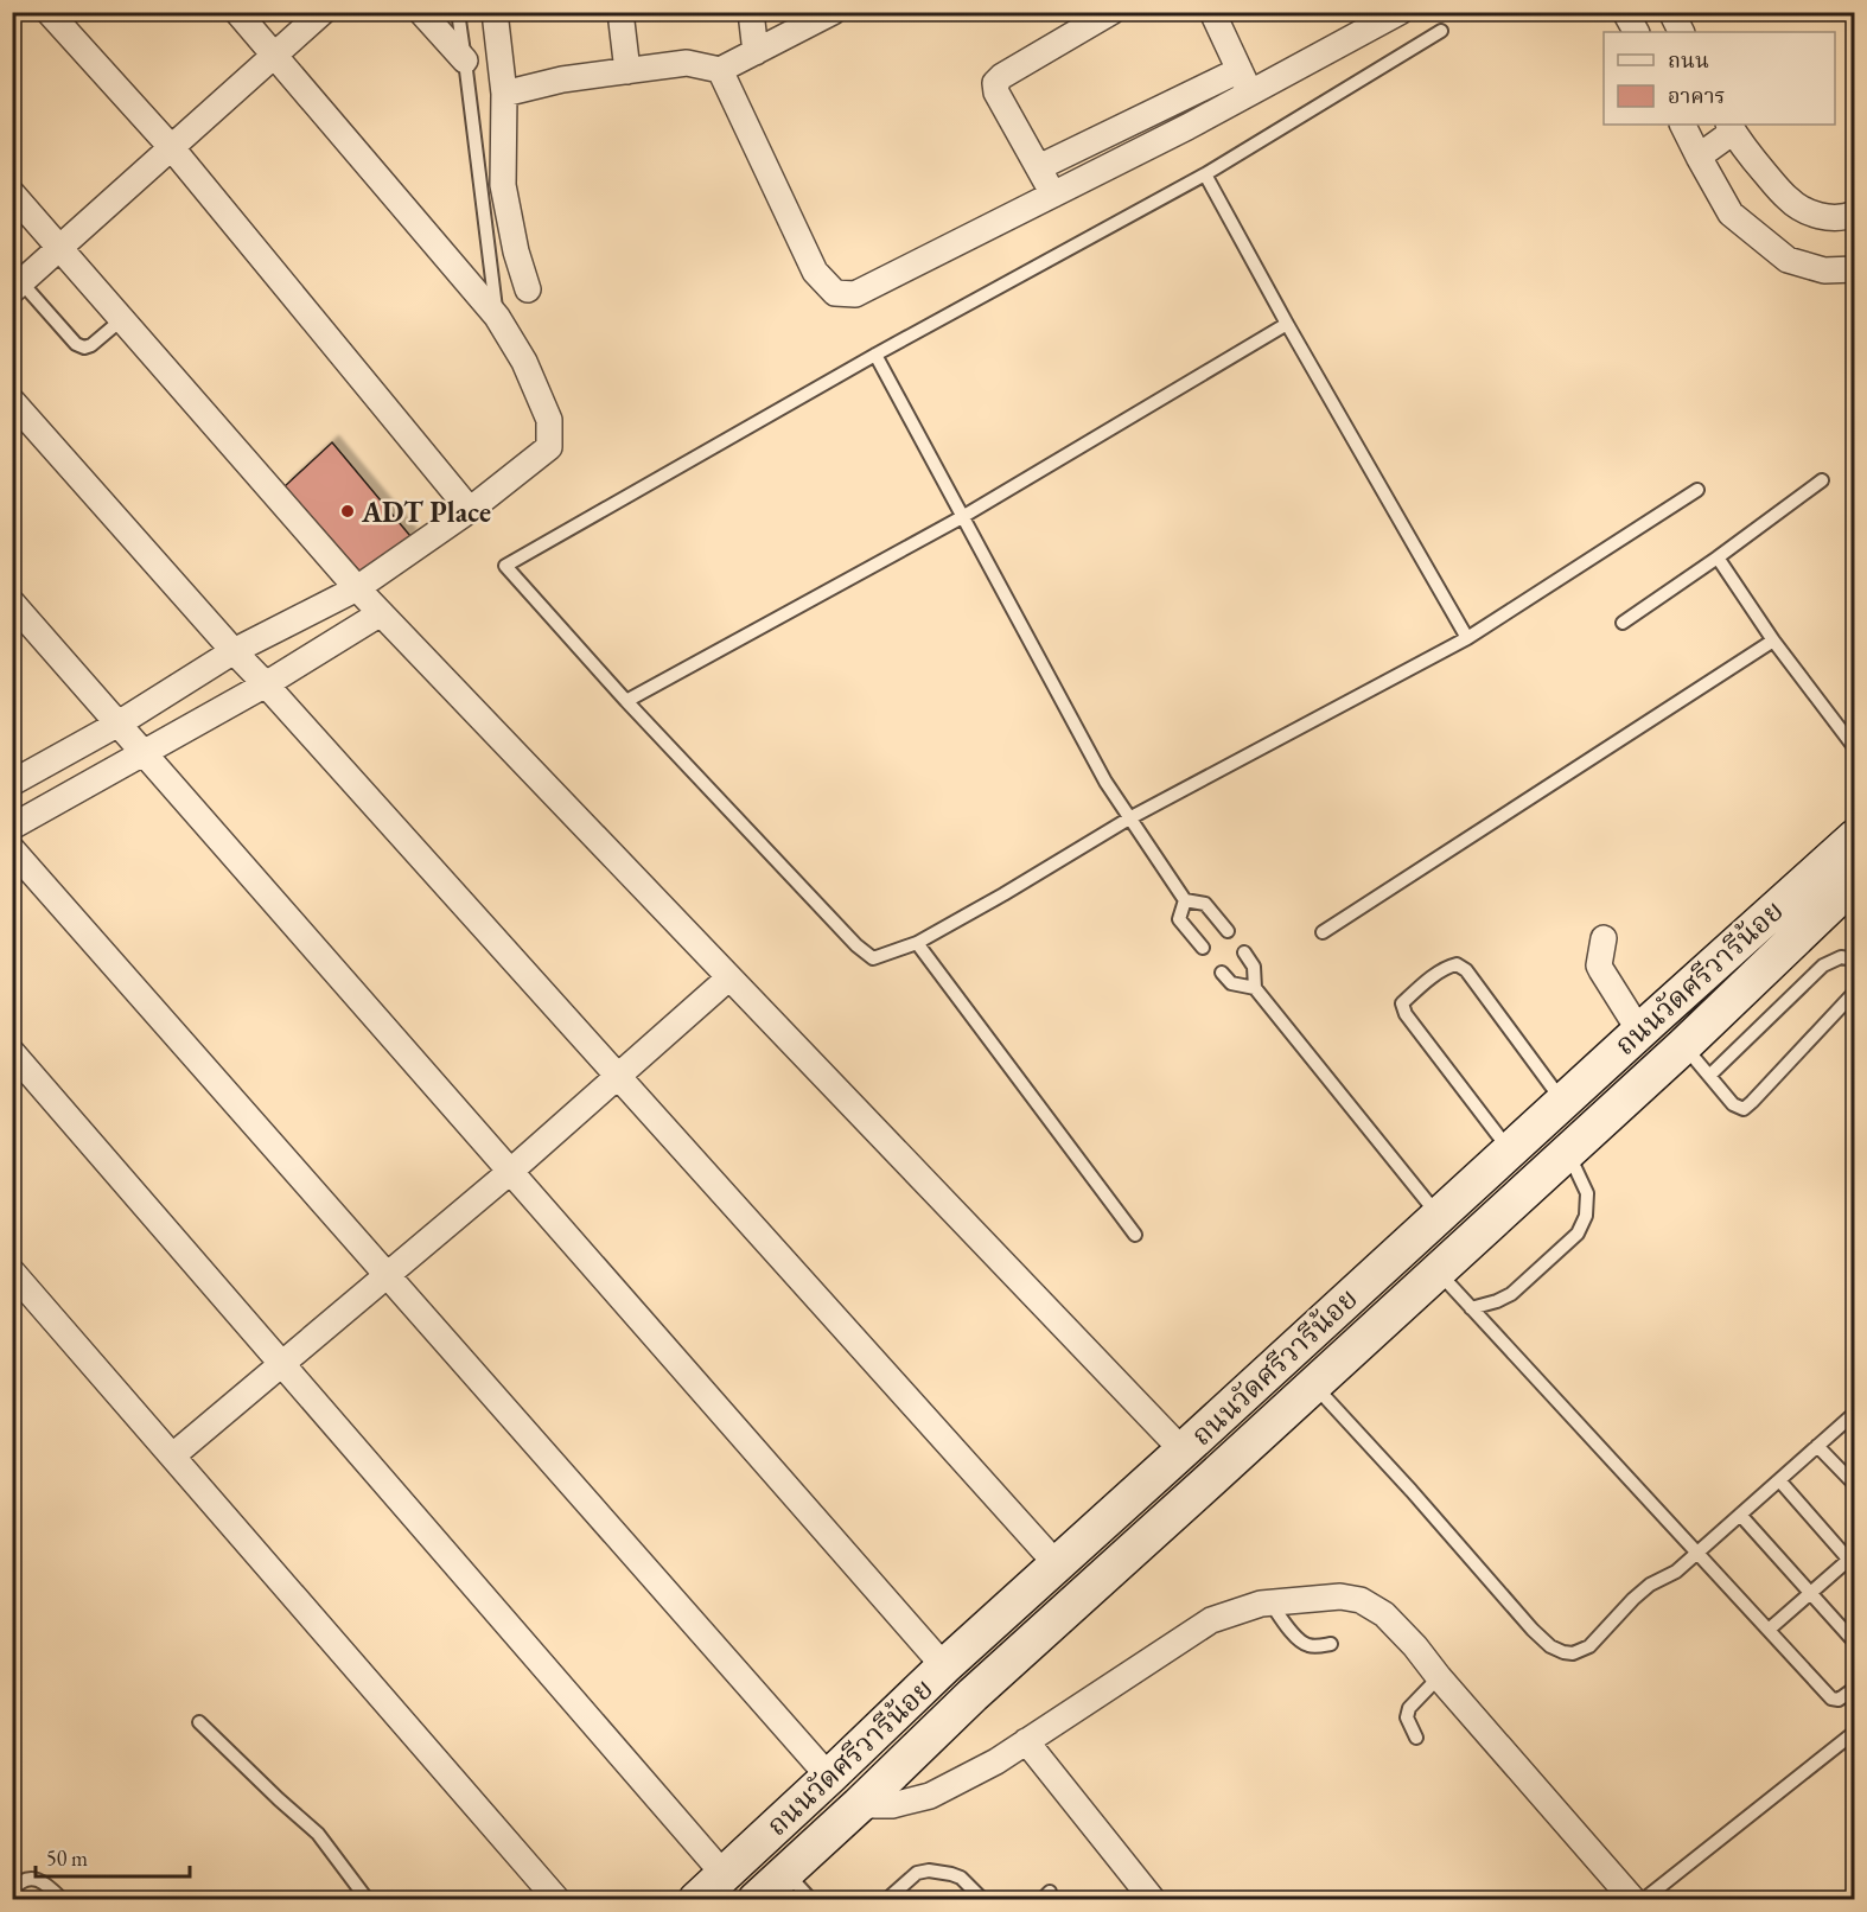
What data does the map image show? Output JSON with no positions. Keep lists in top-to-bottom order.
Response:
{
  "streets": {
    "main road": ["ถนนวัดศรีวารีน้อย"]
  },
  "places": ["ADT Place"],
  "legend": ["ถนน", "อาคาร"],
  "scale_bar": "50 m"
}
